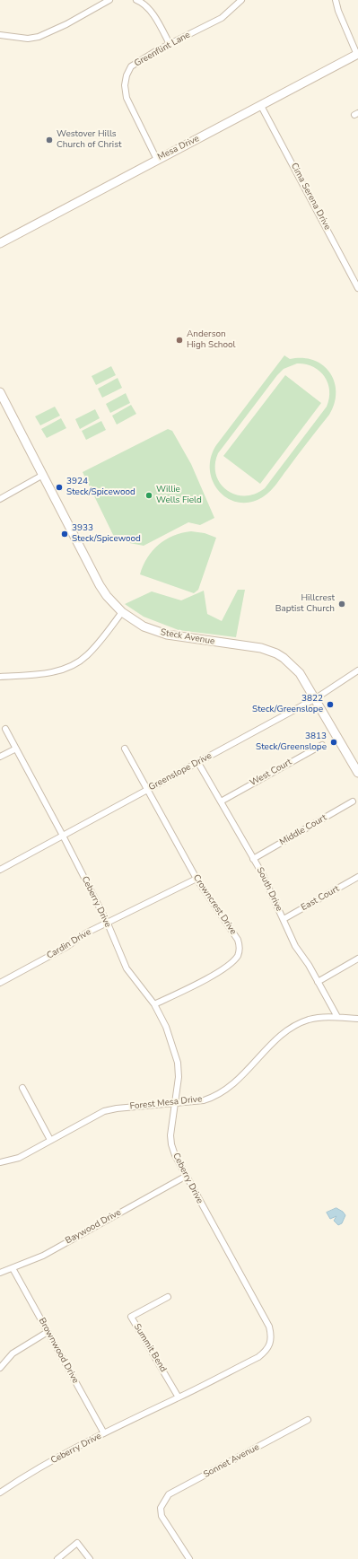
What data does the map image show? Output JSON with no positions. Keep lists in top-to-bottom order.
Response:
{
  "streets": {
    "street": [
      "Greenflint Lane",
      "Mesa Drive",
      "Cima Serena Drive",
      "Steck Avenue",
      "Greenslope Drive",
      "West Court",
      "Middle Court",
      "South Drive",
      "East Court",
      "Ceberry Drive",
      "Crowncrest Drive",
      "Cardin Drive",
      "Forest Mesa Drive",
      "Baywood Drive",
      "Summit Bend",
      "Brownwood Drive",
      "Sonnet Avenue"
    ]
  },
  "crossings": [
    ["Greenflint Lane", "Mesa Drive"],
    ["Mesa Drive", "Cima Serena Drive"],
    ["Steck Avenue", "Greenslope Drive"],
    ["Greenslope Drive", "South Drive"],
    ["Greenslope Drive", "Ceberry Drive"],
    ["Greenslope Drive", "Crowncrest Drive"],
    ["West Court", "South Drive"],
    ["Middle Court", "South Drive"],
    ["South Drive", "East Court"],
    ["South Drive", "Forest Mesa Drive"],
    ["Ceberry Drive", "Crowncrest Drive"],
    ["Ceberry Drive", "Cardin Drive"],
    ["Ceberry Drive", "Forest Mesa Drive"],
    ["Ceberry Drive", "Baywood Drive"],
    ["Ceberry Drive", "Summit Bend"],
    ["Ceberry Drive", "Brownwood Drive"],
    ["Crowncrest Drive", "Cardin Drive"],
    ["Baywood Drive", "Brownwood Drive"]
  ],
  "places": [
    "Westover Hills Church of Christ",
    "Anderson High School",
    "3924 Steck/Spicewood",
    "Willie Wells Field",
    "3933 Steck/Spicewood",
    "Hillcrest Baptist Church",
    "3822 Steck/Greenslope",
    "3813 Steck/Greenslope"
  ]
}
